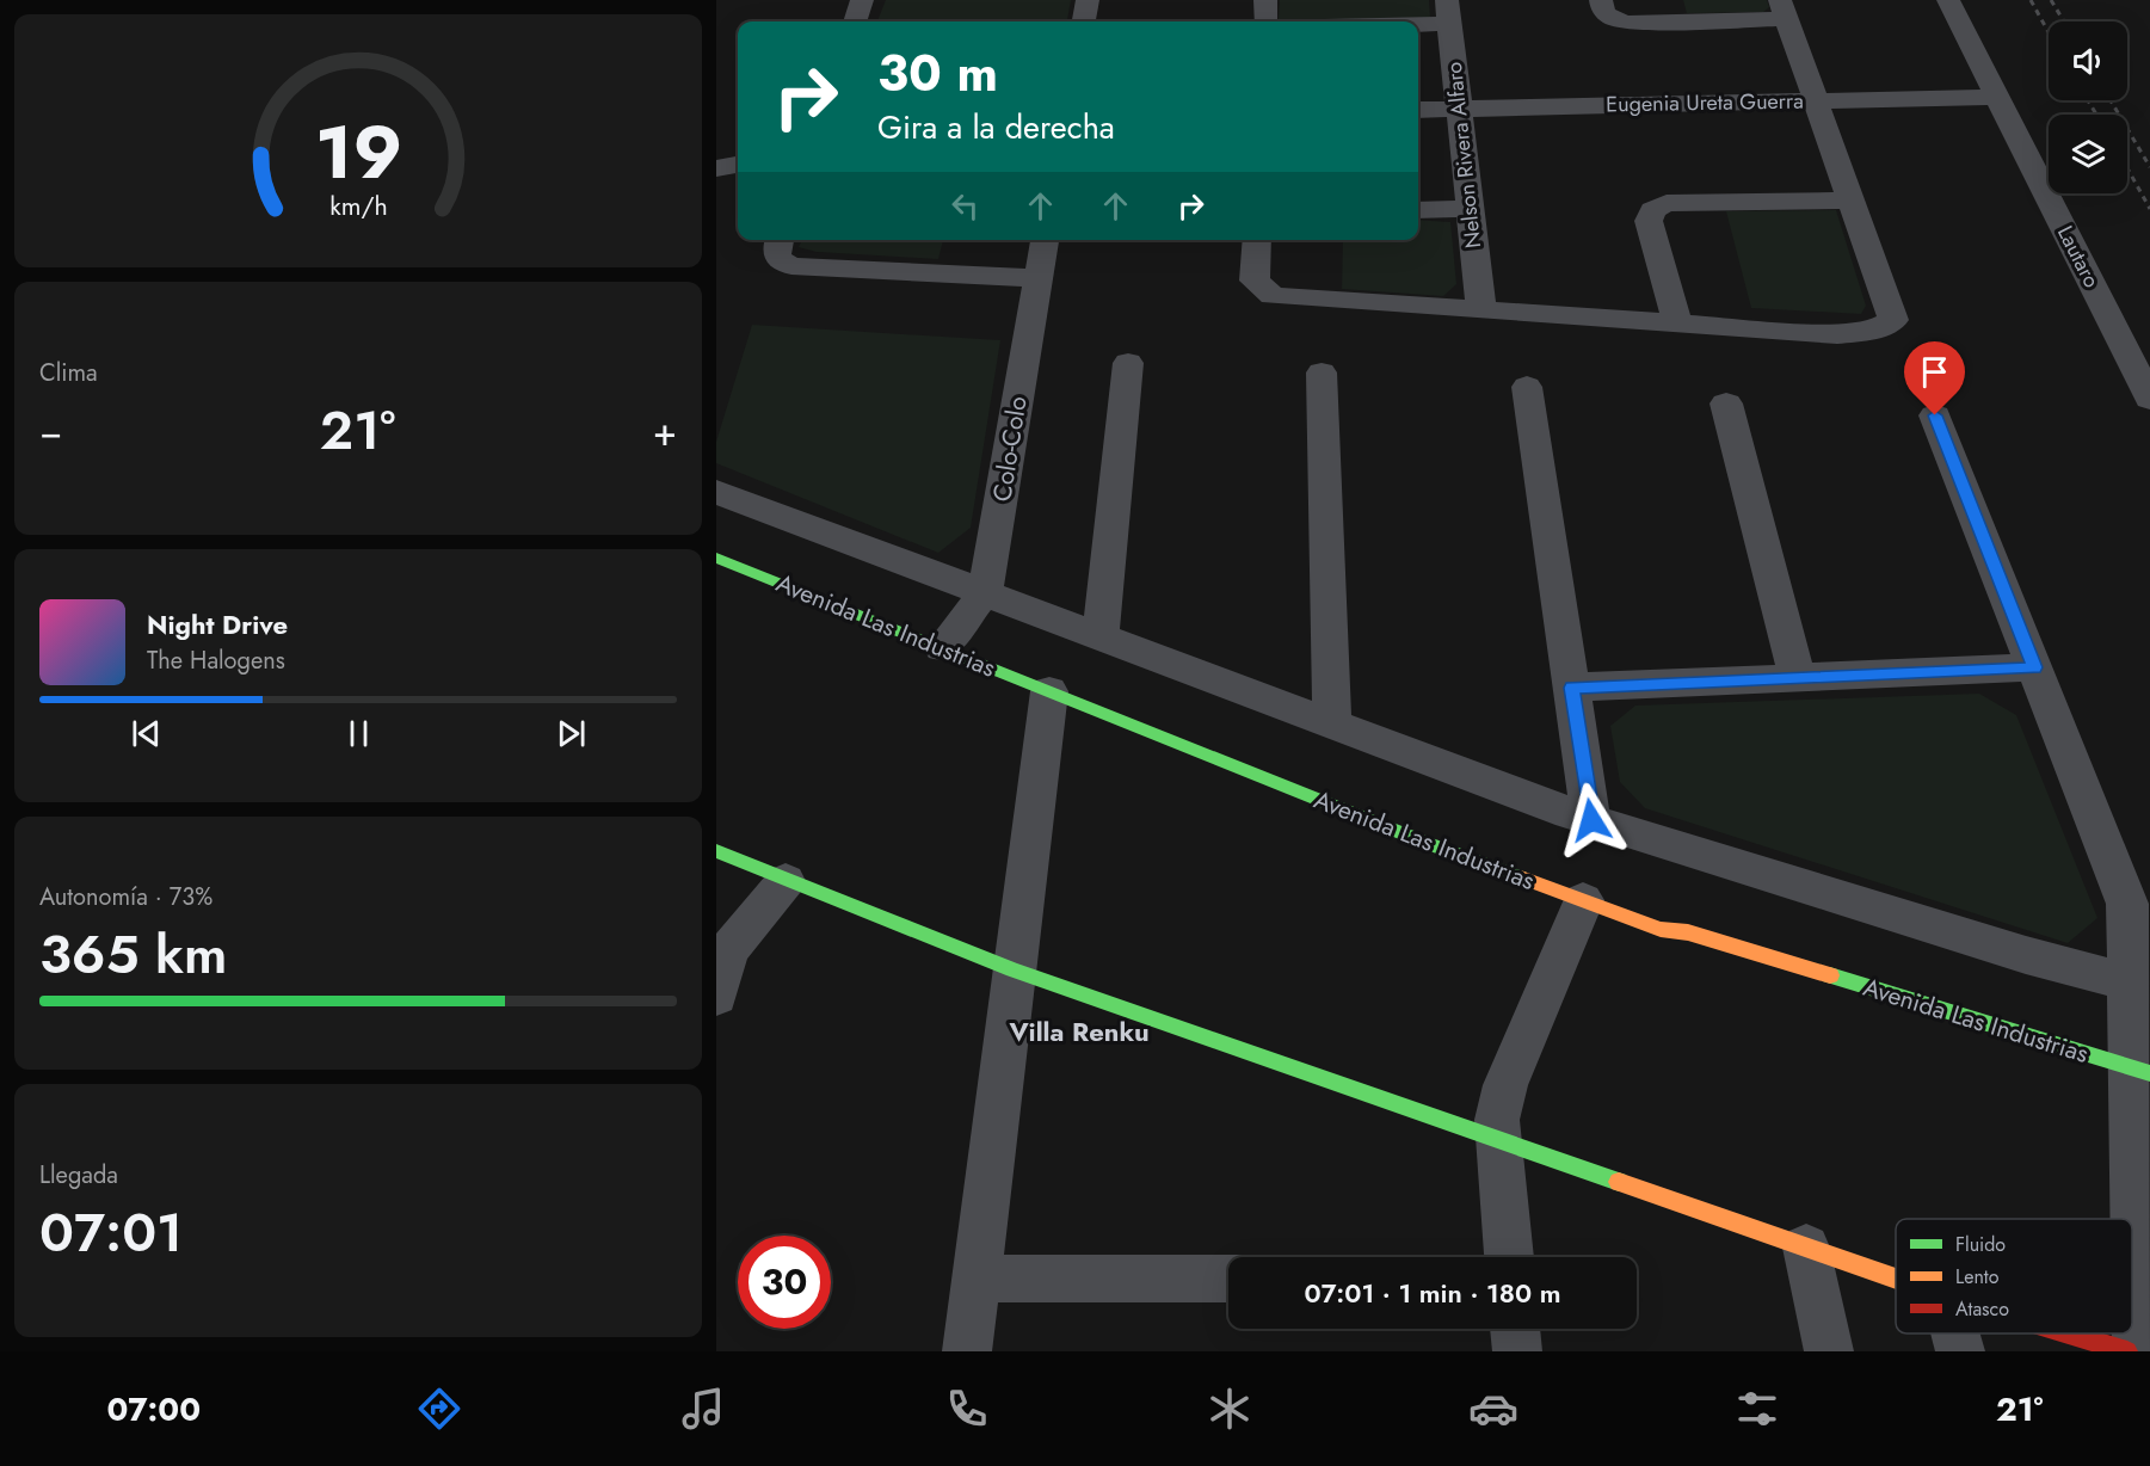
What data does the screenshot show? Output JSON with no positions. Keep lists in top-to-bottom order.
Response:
{
  "streets": {
    "street": [
      "Eugenia Ureta Guerra",
      "Nelson Rivera Alfaro",
      "Lautaro",
      "Colo-Colo",
      "Avenida Las Industrias"
    ]
  },
  "crossings": [
    ["Eugenia Ureta Guerra", "Nelson Rivera Alfaro"],
    ["Eugenia Ureta Guerra", "Lautaro"],
    ["Colo-Colo", "Avenida Las Industrias"]
  ],
  "districts": ["Villa Renku"],
  "legend": ["Fluido", "Lento", "Atasco"],
  "page": {
    "turn": ["30 m", "Gira a la derecha"],
    "tile": [
      "Clima",
      ["Autonomía · 73%", "365 km"],
      ["Llegada", "07:01"]
    ],
    "heat": ["−", "21°", "+"],
    "song": ["Night Drive", "The Halogens"],
    "limit": "30",
    "trip": "07:01 · 1 min · 180 m",
    "tabs": ["07:00", "21°"],
    "gauge": ["19", "km/h"]
  }
}
